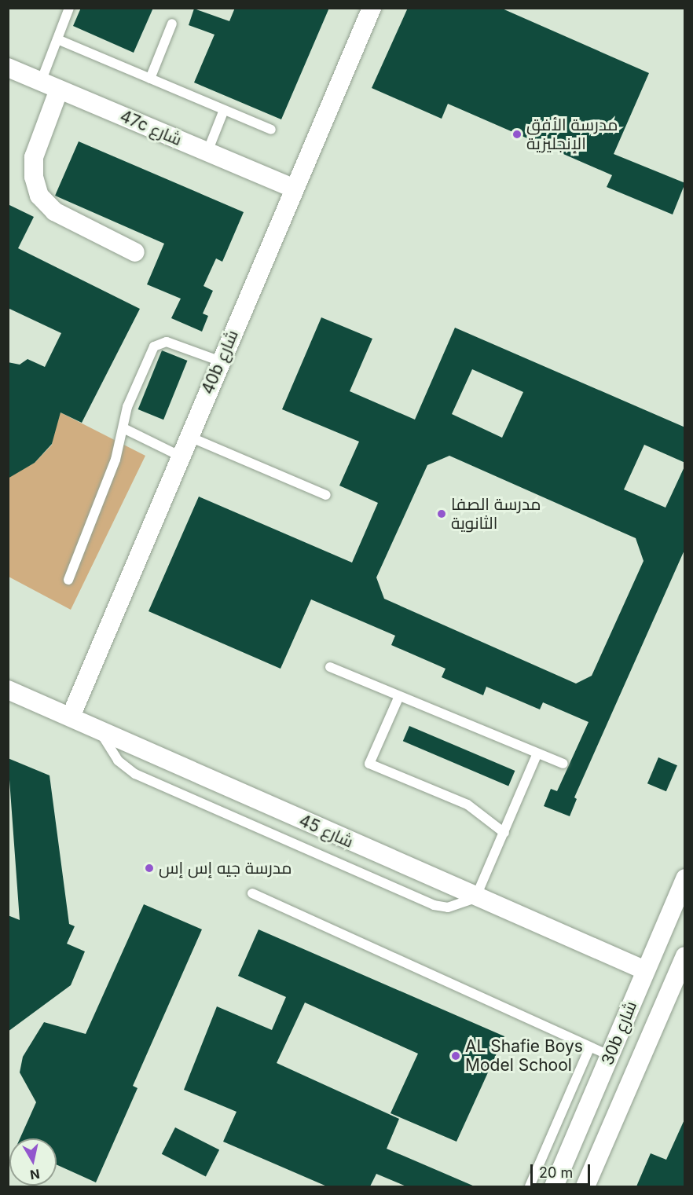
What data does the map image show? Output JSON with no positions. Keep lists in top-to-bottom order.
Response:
{
  "streets": {
    "street": [
      "47c شارع",
      "40b شارع",
      "شارع 45",
      "30b شارع"
    ]
  },
  "crossings": [
    ["47c شارع", "40b شارع"],
    ["40b شارع", "شارع 45"],
    ["شارع 45", "30b شارع"]
  ],
  "places": [
    "مدرسة الأفق الإنجليزية",
    "مدرسة الصفا الثانوية",
    "مدرسة جيه إس إس",
    "AL Shafie Boys Model School"
  ],
  "scale_bar": "20 m",
  "north": "bottom"
}
